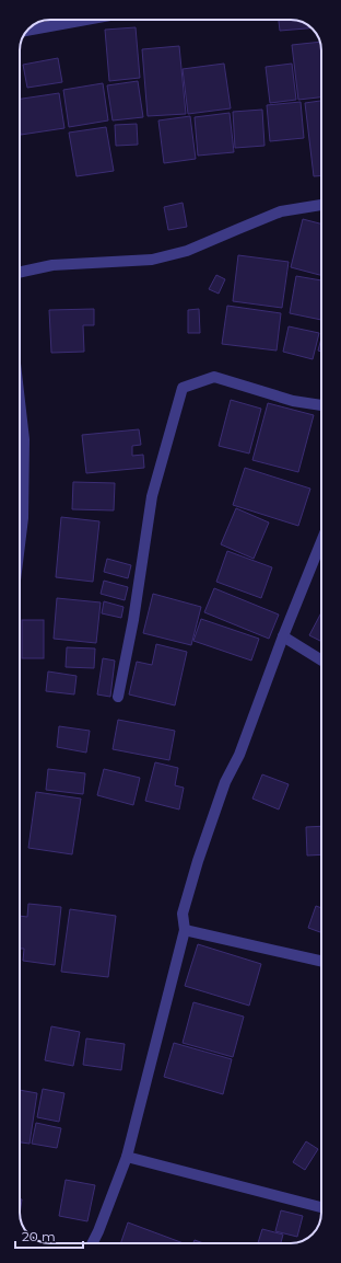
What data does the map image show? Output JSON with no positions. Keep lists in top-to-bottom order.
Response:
{
  "scale_bar": "20 m"
}
